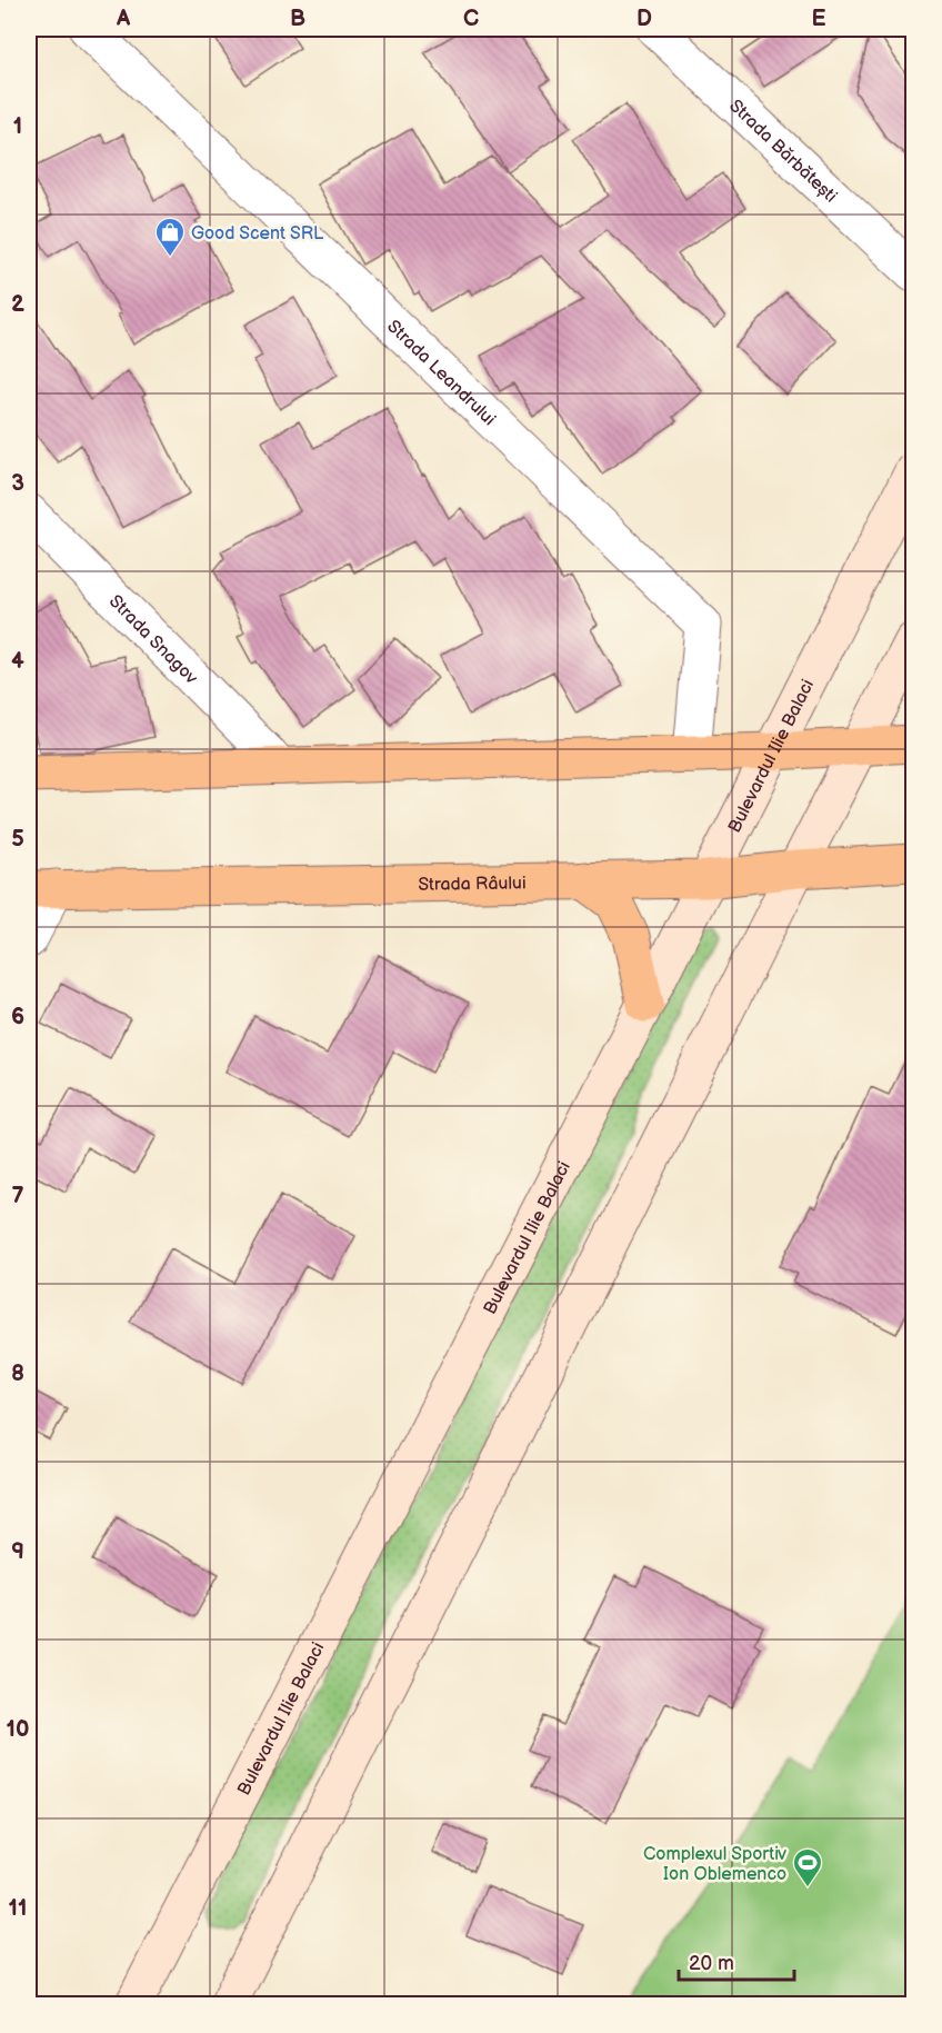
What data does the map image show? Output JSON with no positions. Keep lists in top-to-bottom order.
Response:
{
  "streets": {
    "main road": ["Bulevardul Ilie Balaci", "Strada Râului"],
    "street": ["Strada Bărbătești", "Strada Leandrului", "Strada Snagov"]
  },
  "crossings": [
    ["Bulevardul Ilie Balaci", "Strada Râului"]
  ],
  "places": {
    "shop": ["Good Scent SRL"],
    "sports": ["Complexul Sportiv Ion Oblemenco"]
  },
  "scale_bar": "20 m",
  "grid": {
    "columns": [
      "A",
      "B",
      "C",
      "D",
      "E"
    ],
    "rows": [
      "1",
      "2",
      "3",
      "4",
      "5",
      "6",
      "7",
      "8",
      "9",
      "10",
      "11"
    ]
  }
}
